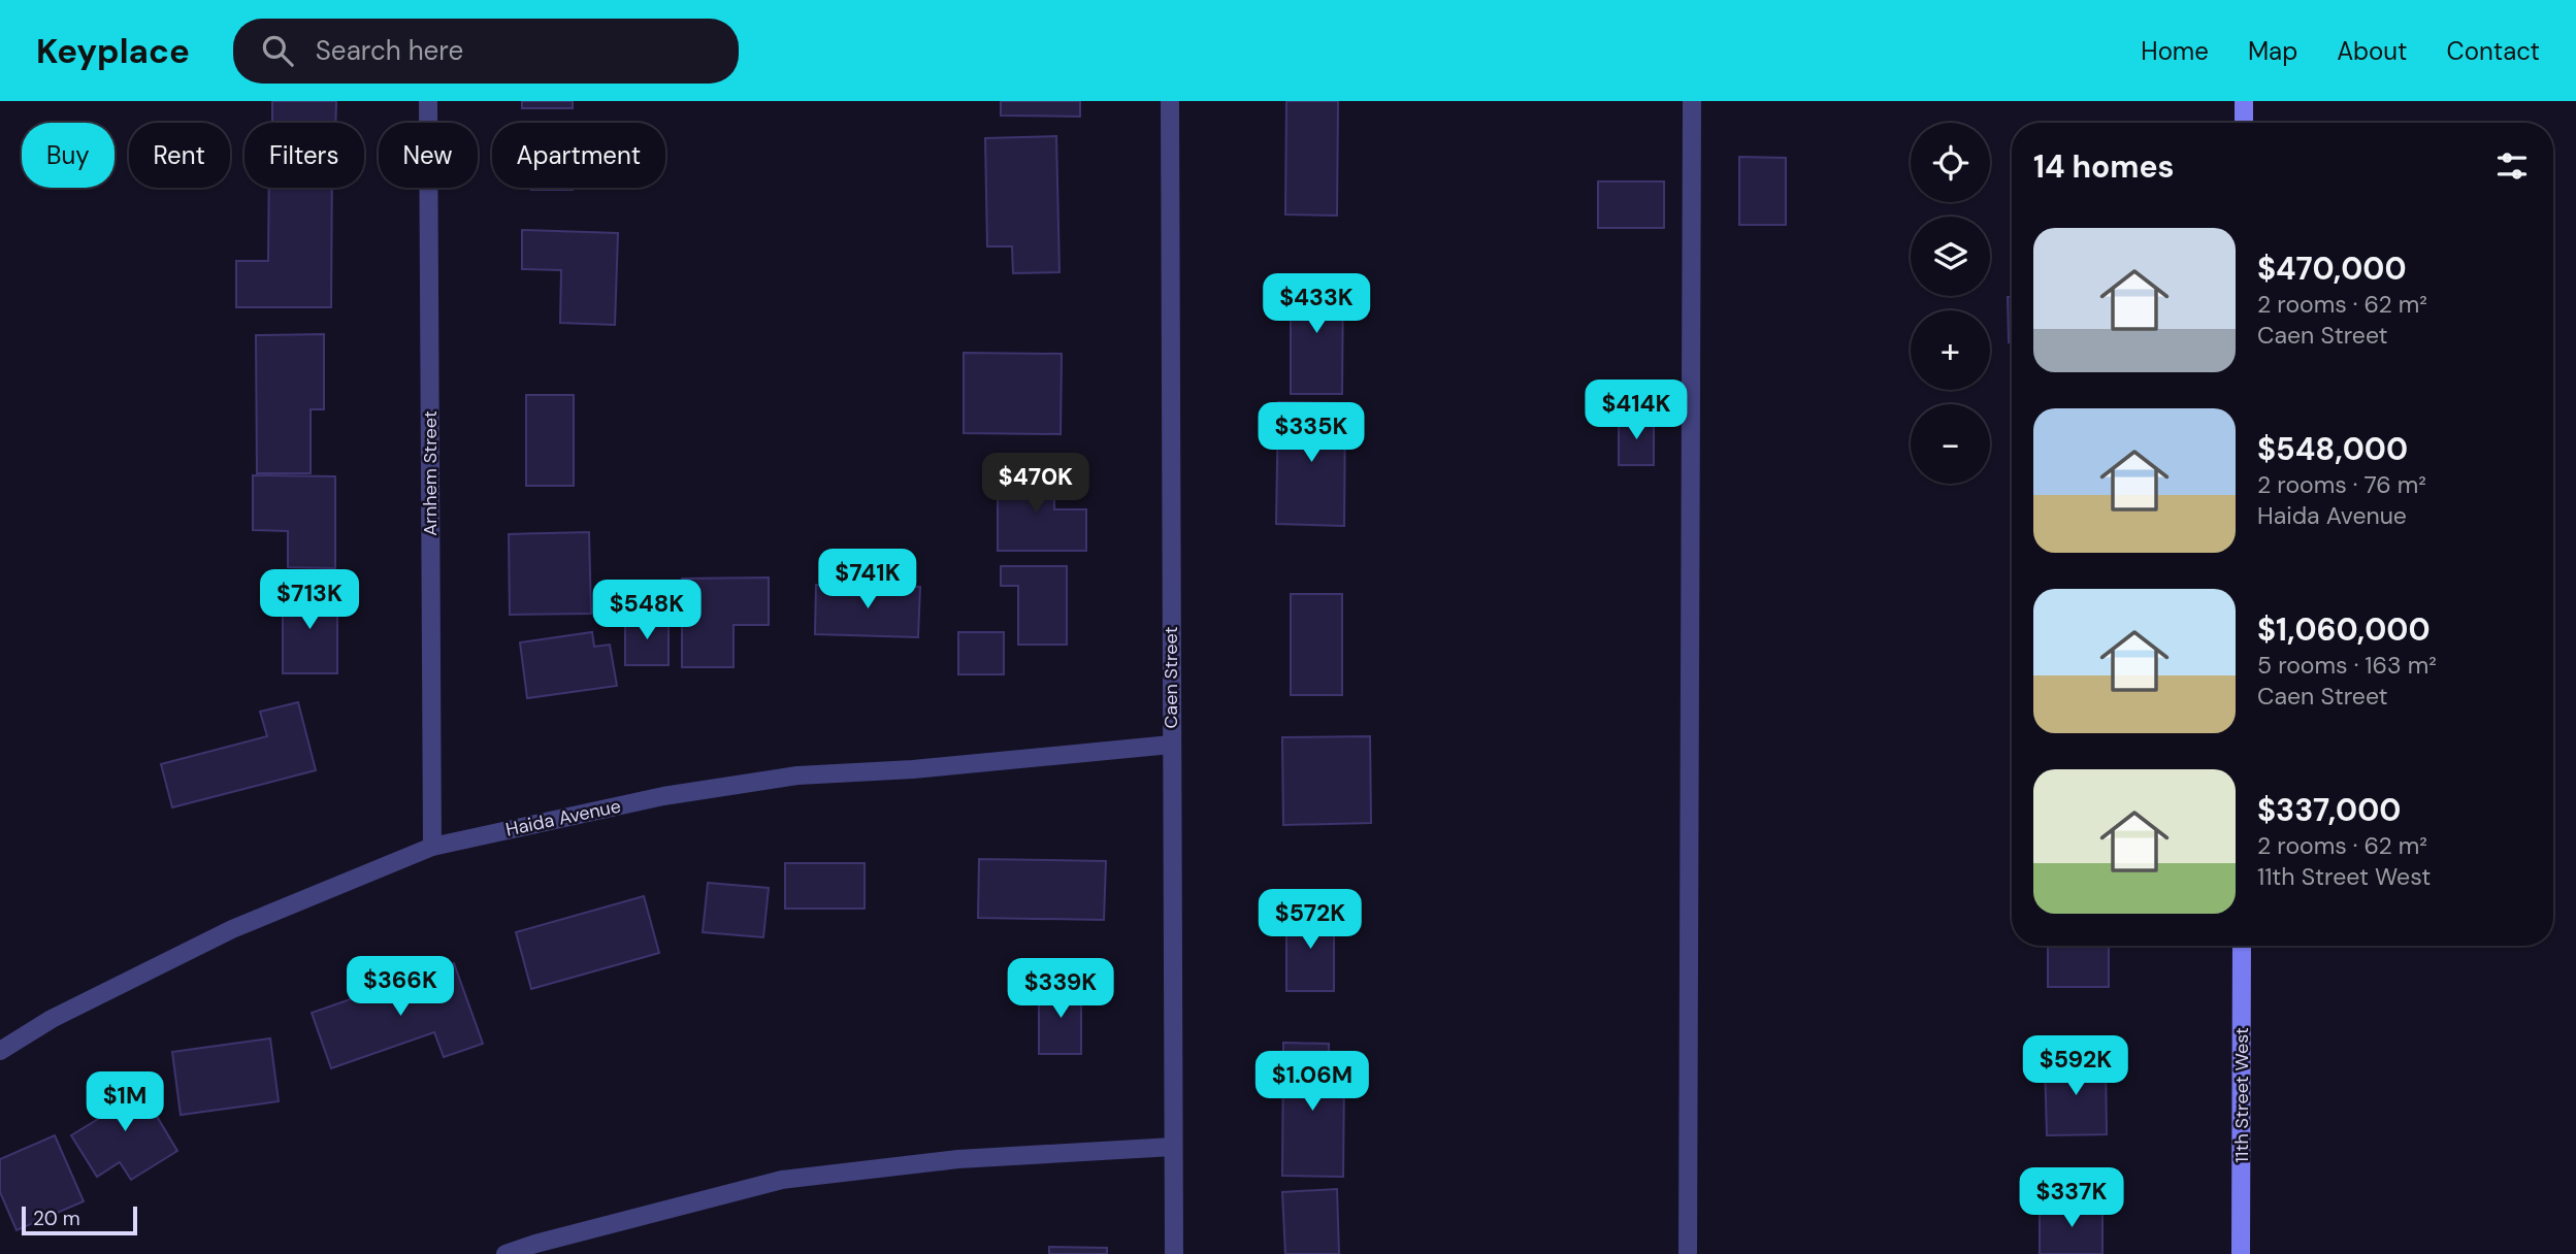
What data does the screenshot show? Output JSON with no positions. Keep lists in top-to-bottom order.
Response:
{
  "streets": {
    "main road": ["11th Street West"],
    "street": ["Arnhem Street", "Caen Street", "Haida Avenue"]
  },
  "crossings": [
    ["Arnhem Street", "Haida Avenue"],
    ["Caen Street", "Haida Avenue"]
  ],
  "scale_bar": "20 m",
  "page": {
    "header": "Keyplace",
    "search": "Search here",
    "nav": [
      "Home",
      "Map",
      "About",
      "Contact"
    ],
    "map_buttons": ["+", "−"],
    "chip": [
      "Buy",
      "Rent",
      "Filters",
      "New",
      "Apartment"
    ],
    "heading": "14 homes",
    "list": [
      {
        "name": "$470,000",
        "note": "2 rooms · 62 m² · Caen Street"
      },
      {
        "name": "$548,000",
        "note": "2 rooms · 76 m² · Haida Avenue"
      },
      {
        "name": "$1,060,000",
        "note": "5 rooms · 163 m² · Caen Street"
      },
      {
        "name": "$337,000",
        "note": "2 rooms · 62 m² · 11th Street West"
      }
    ],
    "price": [
      "$433K",
      "$414K",
      "$335K",
      "$470K",
      "$741K",
      "$713K",
      "$548K",
      "$572K",
      "$366K",
      "$339K",
      "$592K",
      "$1.06M",
      "$1M",
      "$337K"
    ],
    "scale": "20 m"
  }
}
